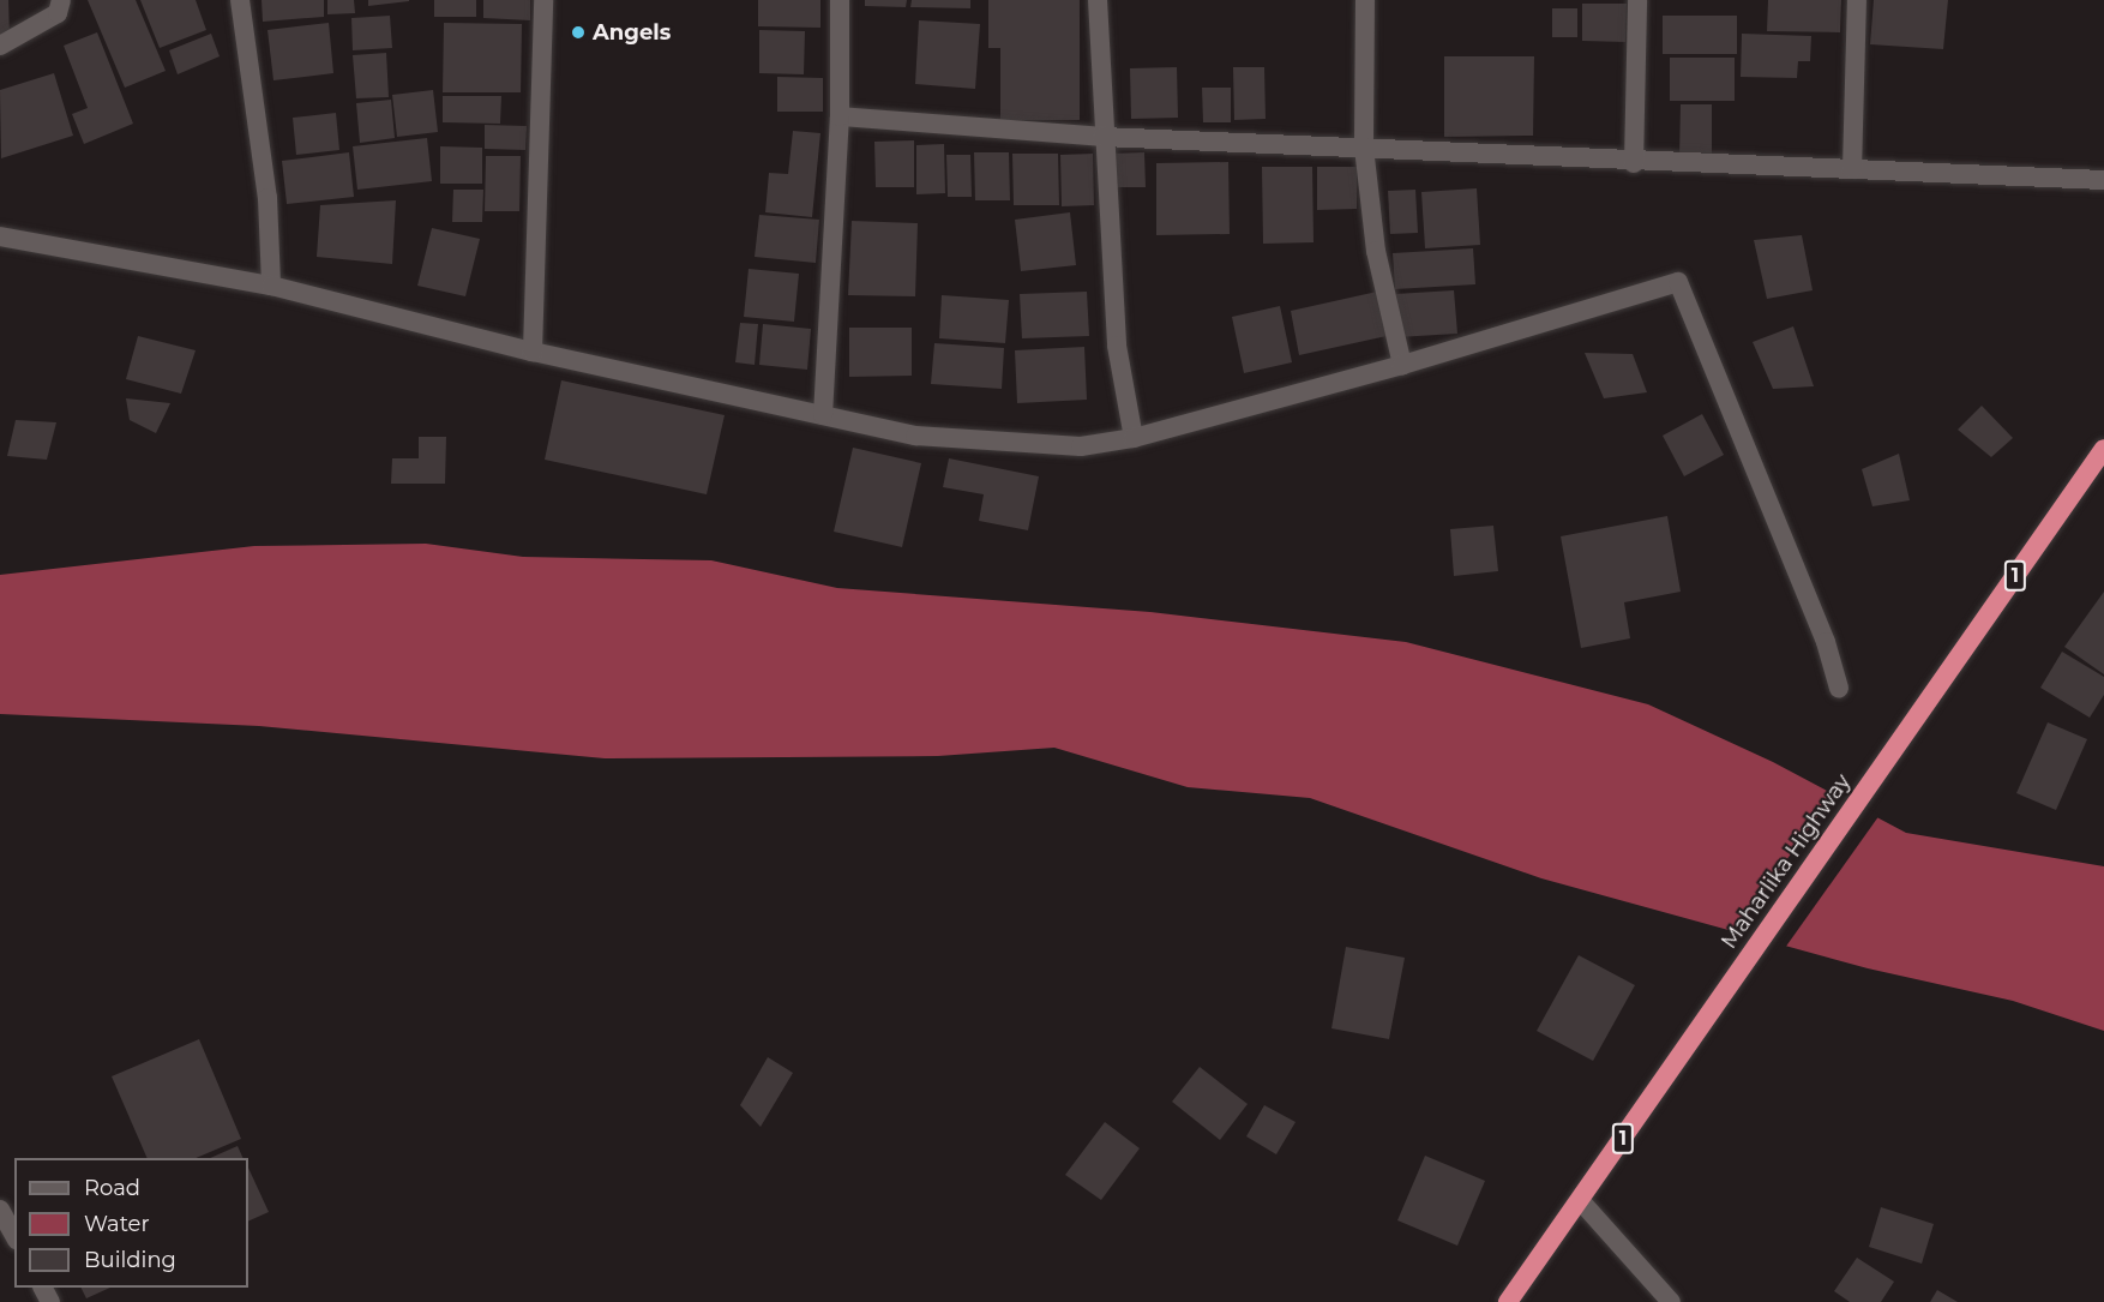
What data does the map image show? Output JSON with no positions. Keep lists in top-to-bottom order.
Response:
{
  "streets": {
    "highway": ["1", "Maharlika Highway"]
  },
  "places": ["Angels"],
  "legend": ["Road", "Water", "Building"]
}
